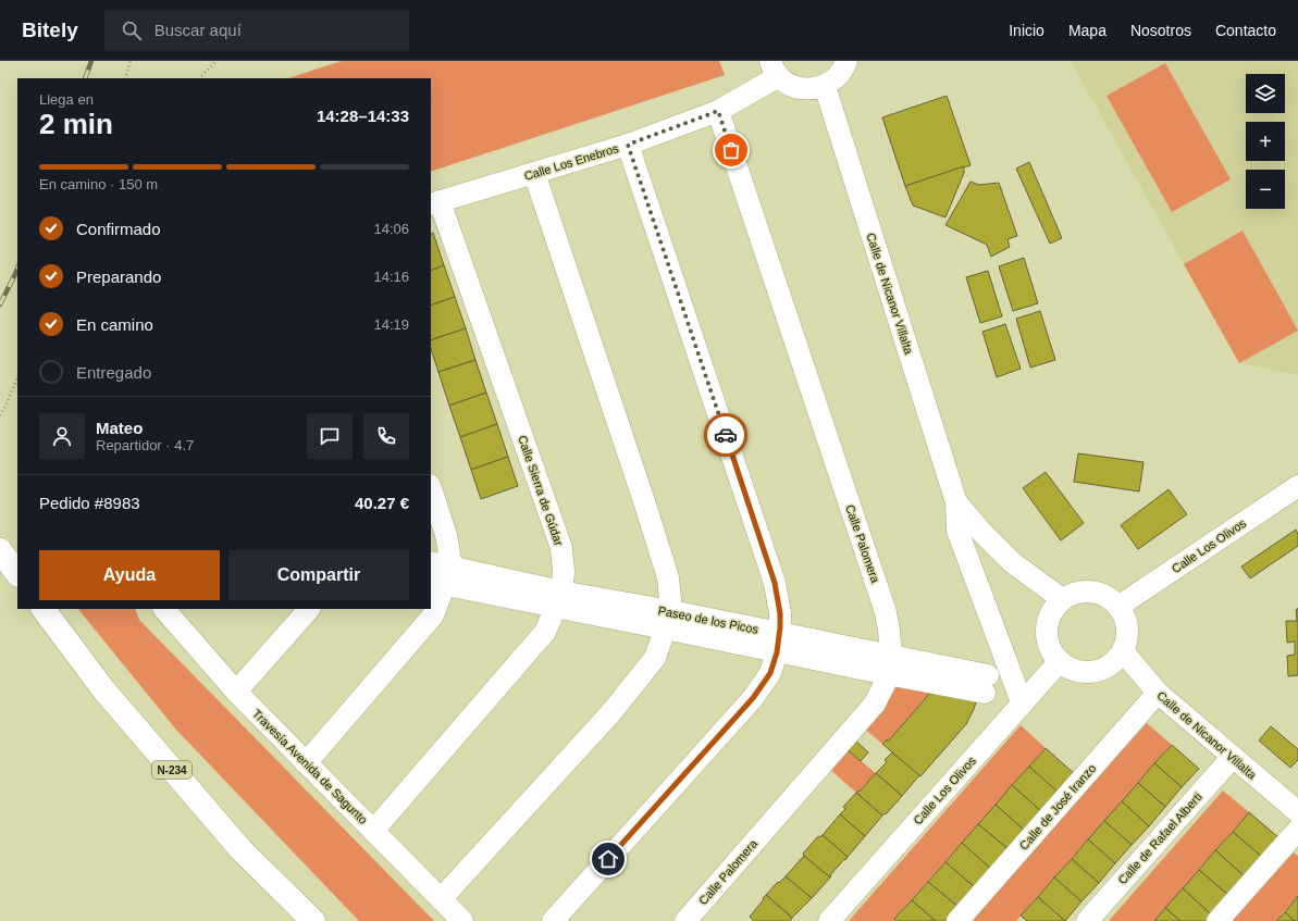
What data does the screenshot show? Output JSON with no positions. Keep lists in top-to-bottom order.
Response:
{
  "streets": {
    "highway": ["N-234"],
    "street": [
      "Calle Los Enebros",
      "Calle de Nicanor Villalta",
      "Calle Sierra de Gúdar",
      "Calle Palomera",
      "Calle Los Olivos",
      "Paseo de los Picos",
      "Travesía Avenida de Sagunto",
      "Calle de José Iranzo",
      "Calle de Rafael Alberti"
    ]
  },
  "crossings": [
    ["Calle Los Enebros", "Calle Sierra de Gúdar"],
    ["Calle Los Enebros", "Calle Palomera"],
    ["Calle de Nicanor Villalta", "Calle Los Olivos"],
    ["Calle de Nicanor Villalta", "Calle de José Iranzo"],
    ["Calle de Nicanor Villalta", "Calle de Rafael Alberti"],
    ["Calle Sierra de Gúdar", "Paseo de los Picos"],
    ["Calle Sierra de Gúdar", "Travesía Avenida de Sagunto"],
    ["Calle Palomera", "Paseo de los Picos"]
  ],
  "page": {
    "header": "Bitely",
    "search": "Buscar aquí",
    "nav": [
      "Inicio",
      "Mapa",
      "Nosotros",
      "Contacto"
    ],
    "map_buttons": ["+", "−"],
    "heading": ["2 min", "Llega en", "14:28–14:33"],
    "panel": [
      "Mateo",
      "Repartidor · 4.7",
      "Pedido #8983",
      "40.27 €"
    ],
    "bar": "En camino · 150 m",
    "list": [
      ["Confirmado", "14:06"],
      ["Preparando", "14:16"],
      ["En camino", "14:19"],
      "Entregado"
    ],
    "buttons": ["Ayuda", "Compartir"]
  }
}
